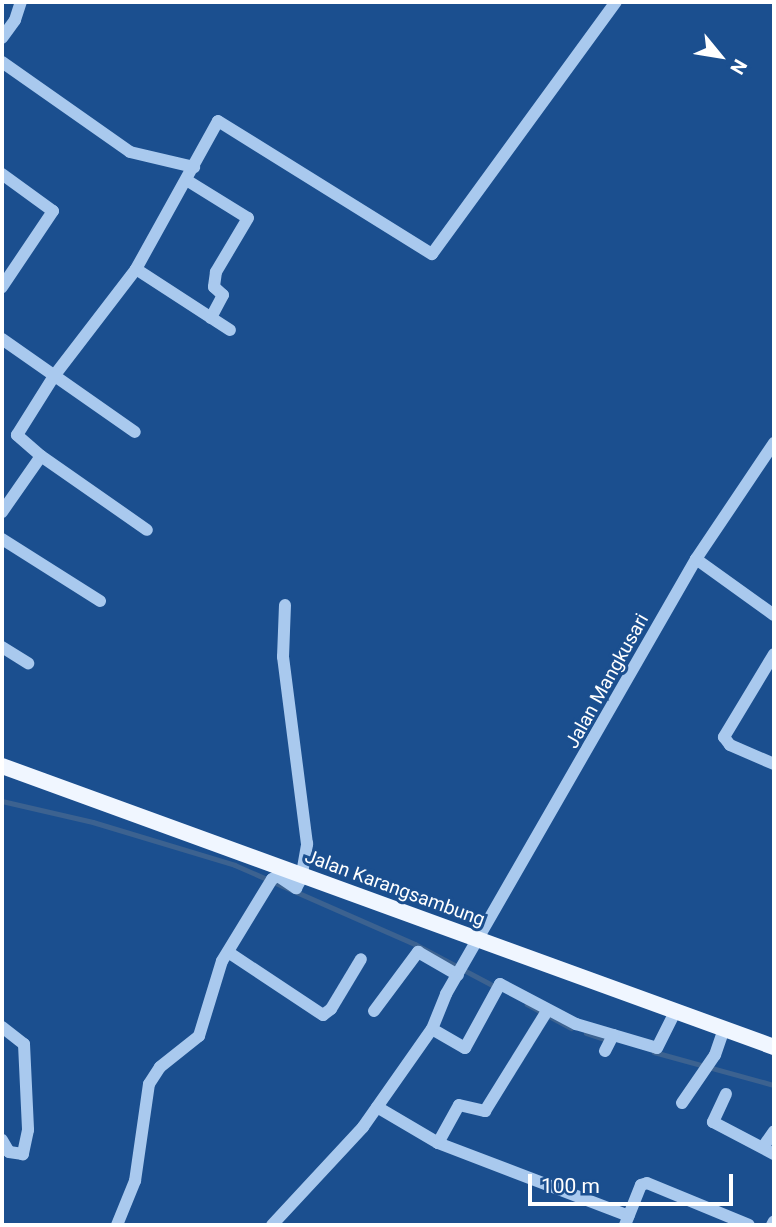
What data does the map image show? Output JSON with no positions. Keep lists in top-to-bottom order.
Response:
{
  "streets": {
    "main road": ["Jalan Karangsambung"],
    "street": ["Jalan Mangkusari"]
  },
  "crossings": [
    ["Jalan Mangkusari", "Jalan Karangsambung"]
  ],
  "scale_bar": "100 m",
  "north": "bottom right"
}
